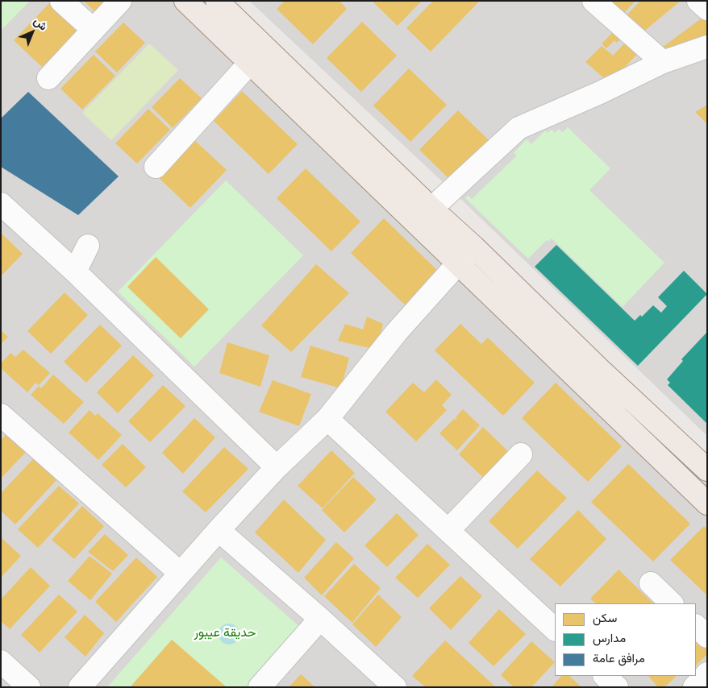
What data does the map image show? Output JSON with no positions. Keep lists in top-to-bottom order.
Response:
{
  "parks": ["حديقة عيبور"],
  "legend": ["سكن", "مدارس", "مرافق عامة"],
  "north": "top right"
}
